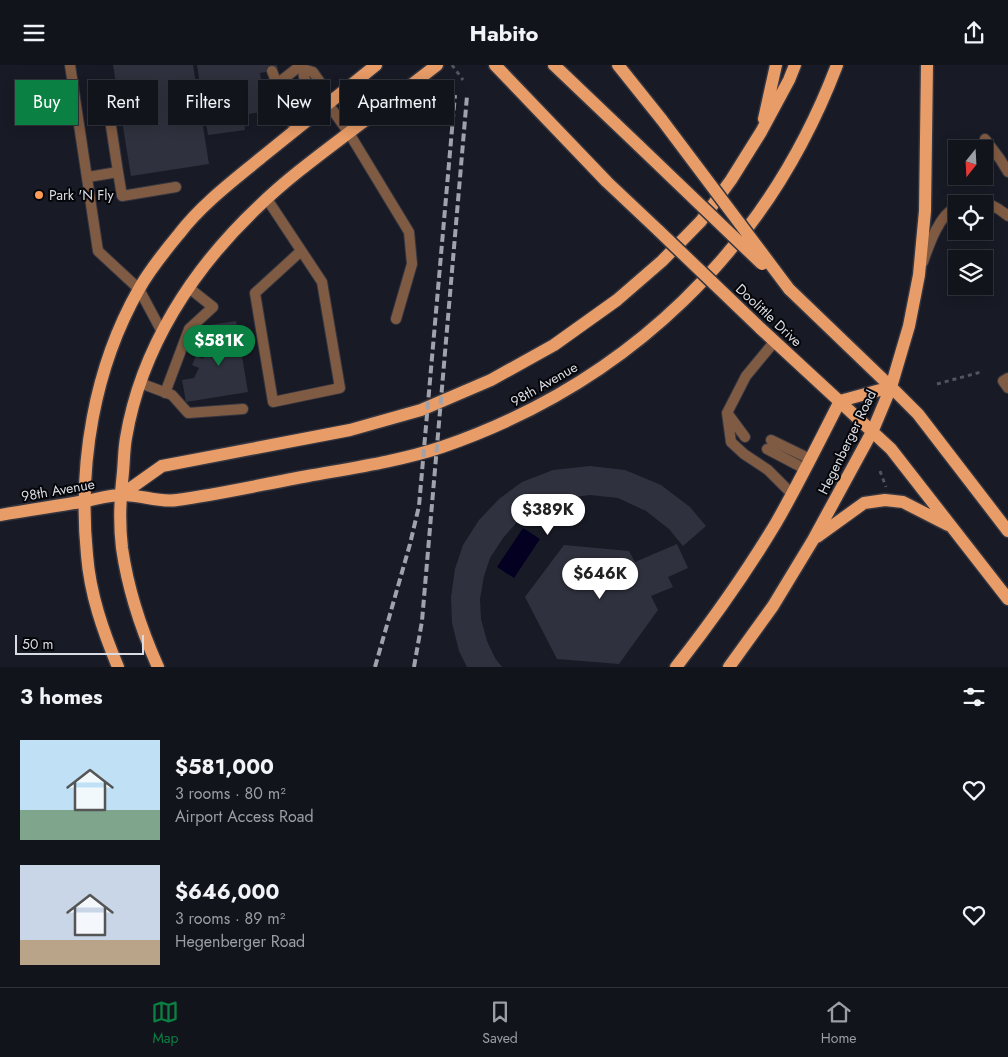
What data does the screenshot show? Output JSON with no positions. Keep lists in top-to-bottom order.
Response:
{
  "streets": {
    "main road": ["Doolittle Drive", "98th Avenue", "Hegenberger Road"]
  },
  "crossings": [
    ["Doolittle Drive", "Hegenberger Road"]
  ],
  "places": ["Park 'N Fly"],
  "scale_bar": "50 m",
  "north": "bottom",
  "page": {
    "header": "Habito",
    "chip": [
      "Buy",
      "Rent",
      "Filters",
      "New",
      "Apartment"
    ],
    "price": ["$581K", "$389K", "$646K"],
    "scale": "50 m",
    "heading": "3 homes",
    "list": [
      {
        "name": "$581,000",
        "note": "3 rooms · 80 m² · Airport Access Road"
      },
      {
        "name": "$646,000",
        "note": "3 rooms · 89 m² · Hegenberger Road"
      }
    ],
    "tabs": ["Map", "Saved", "Home"]
  }
}
